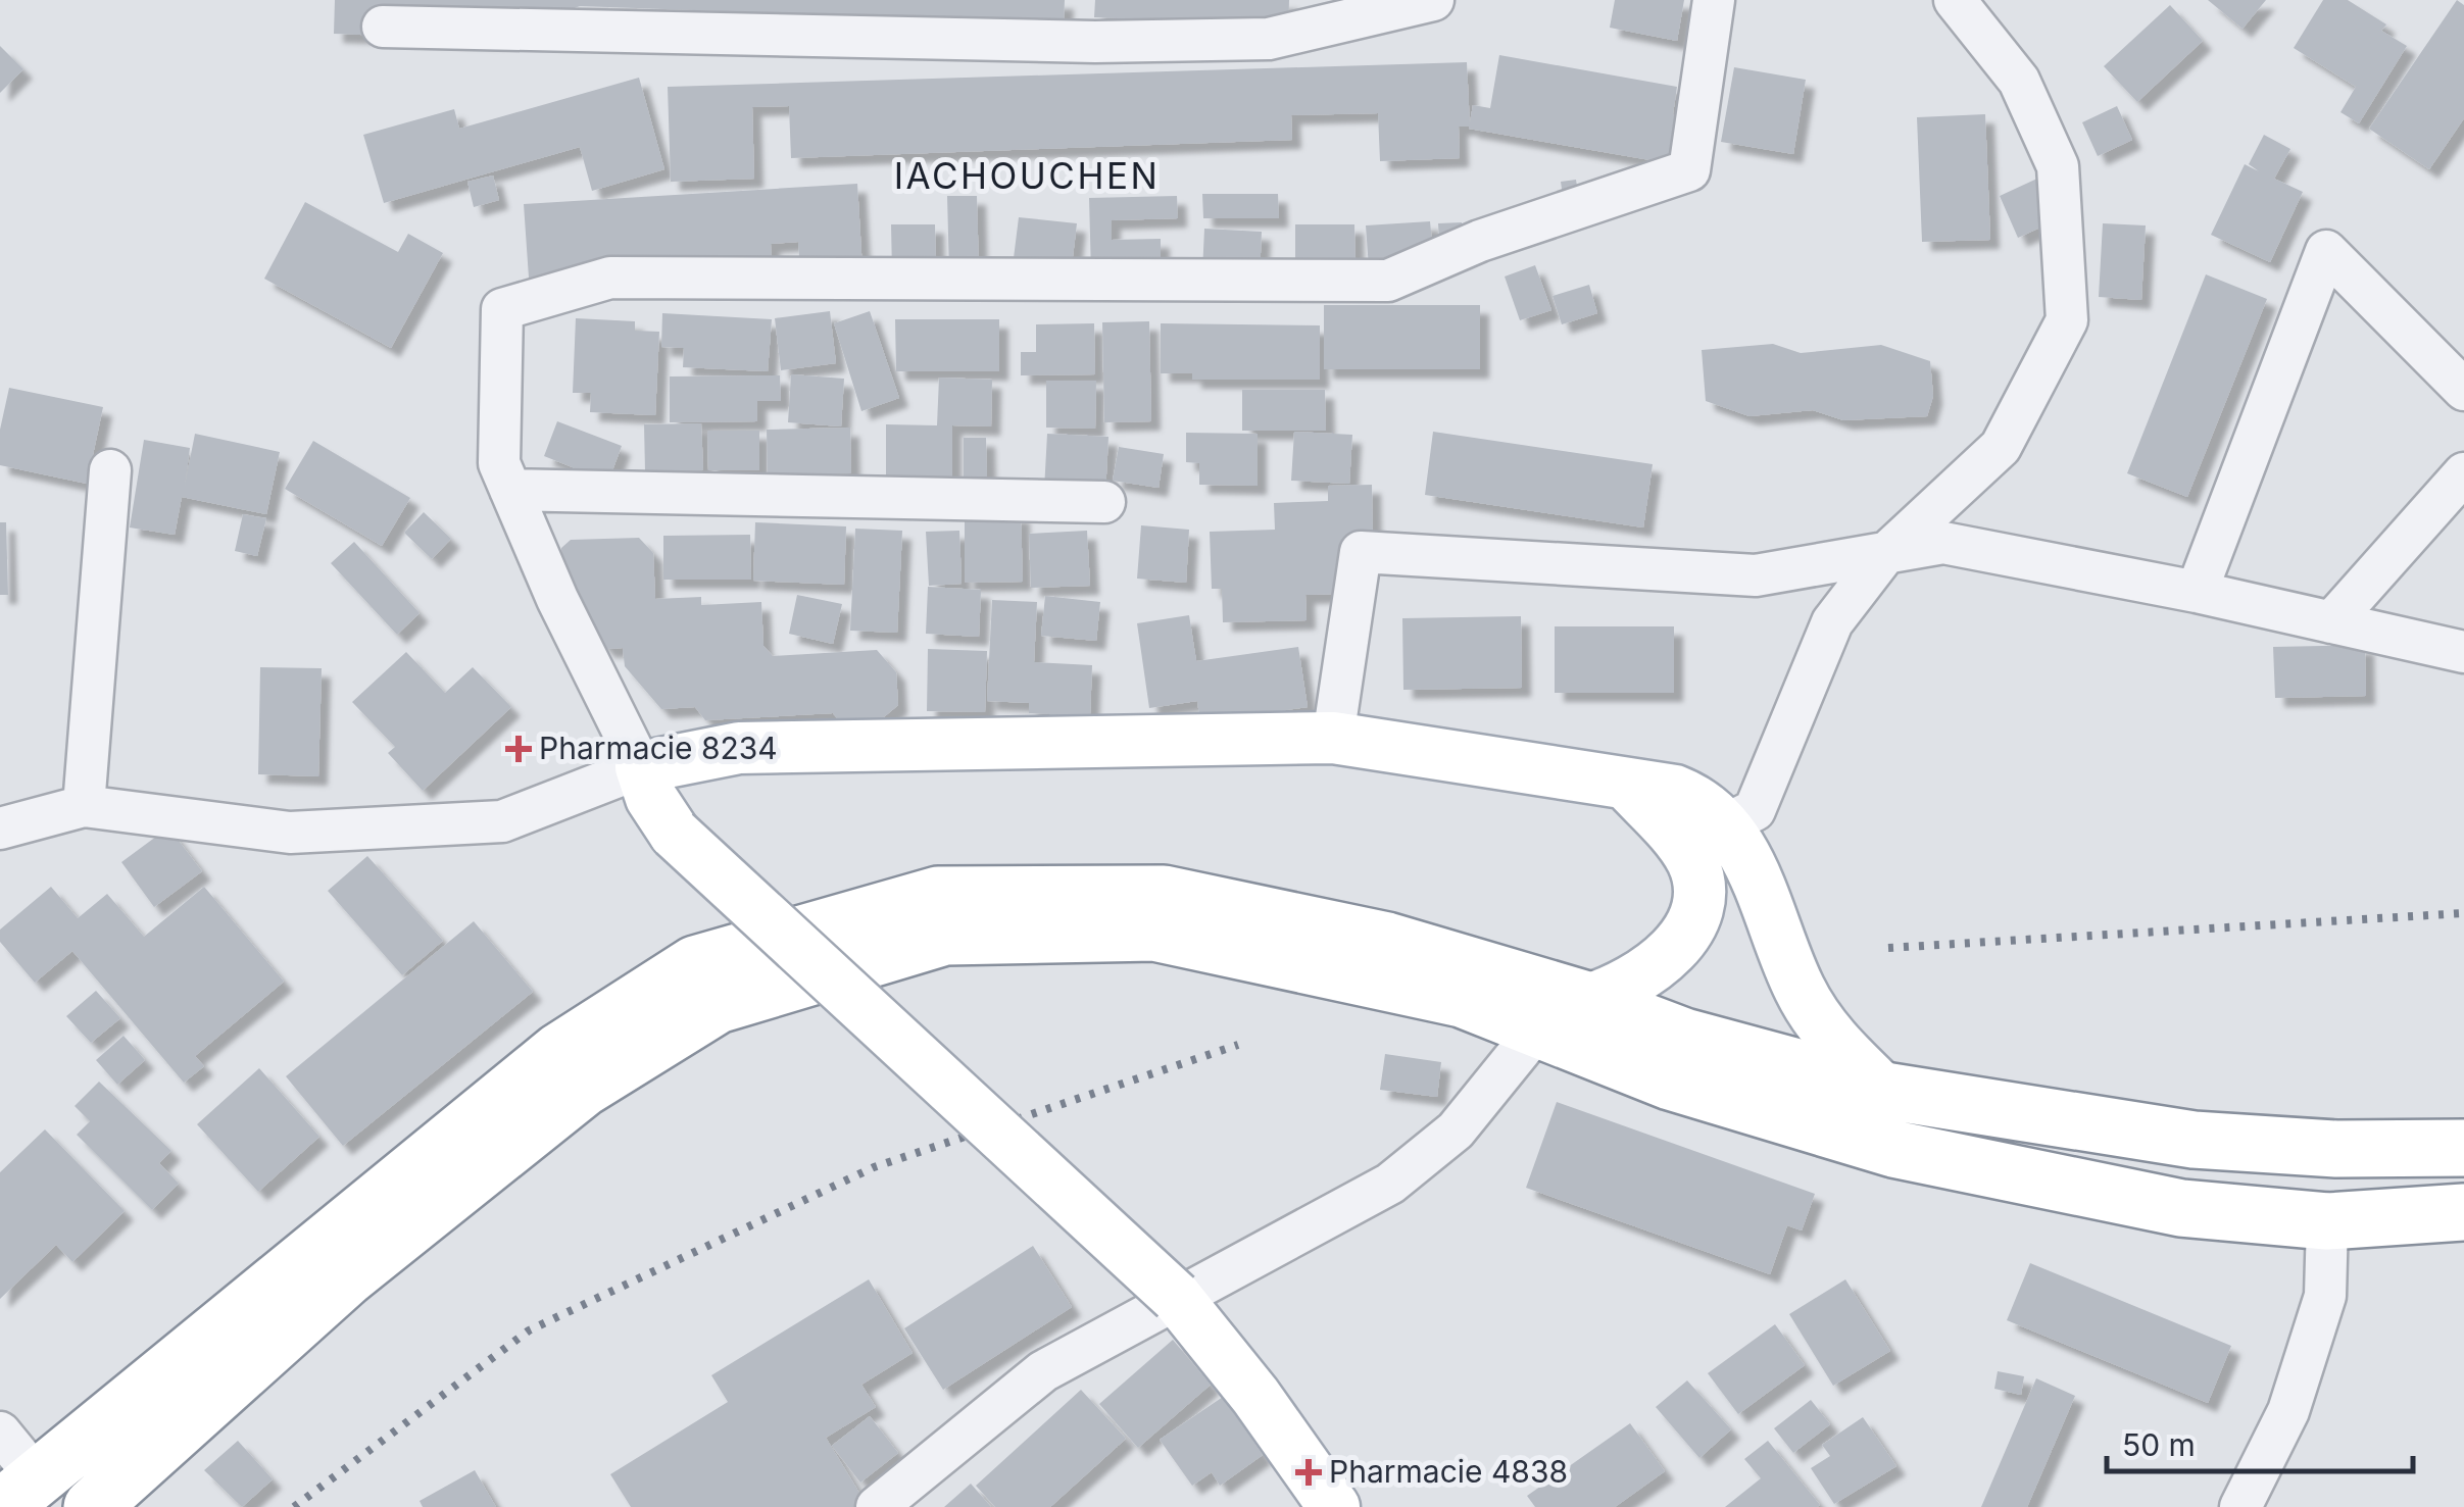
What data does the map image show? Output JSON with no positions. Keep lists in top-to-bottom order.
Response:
{
  "districts": ["IACHOUCHEN"],
  "places": {
    "health": ["Pharmacie 8234", "Pharmacie 4838"]
  },
  "scale_bar": "50 m"
}
